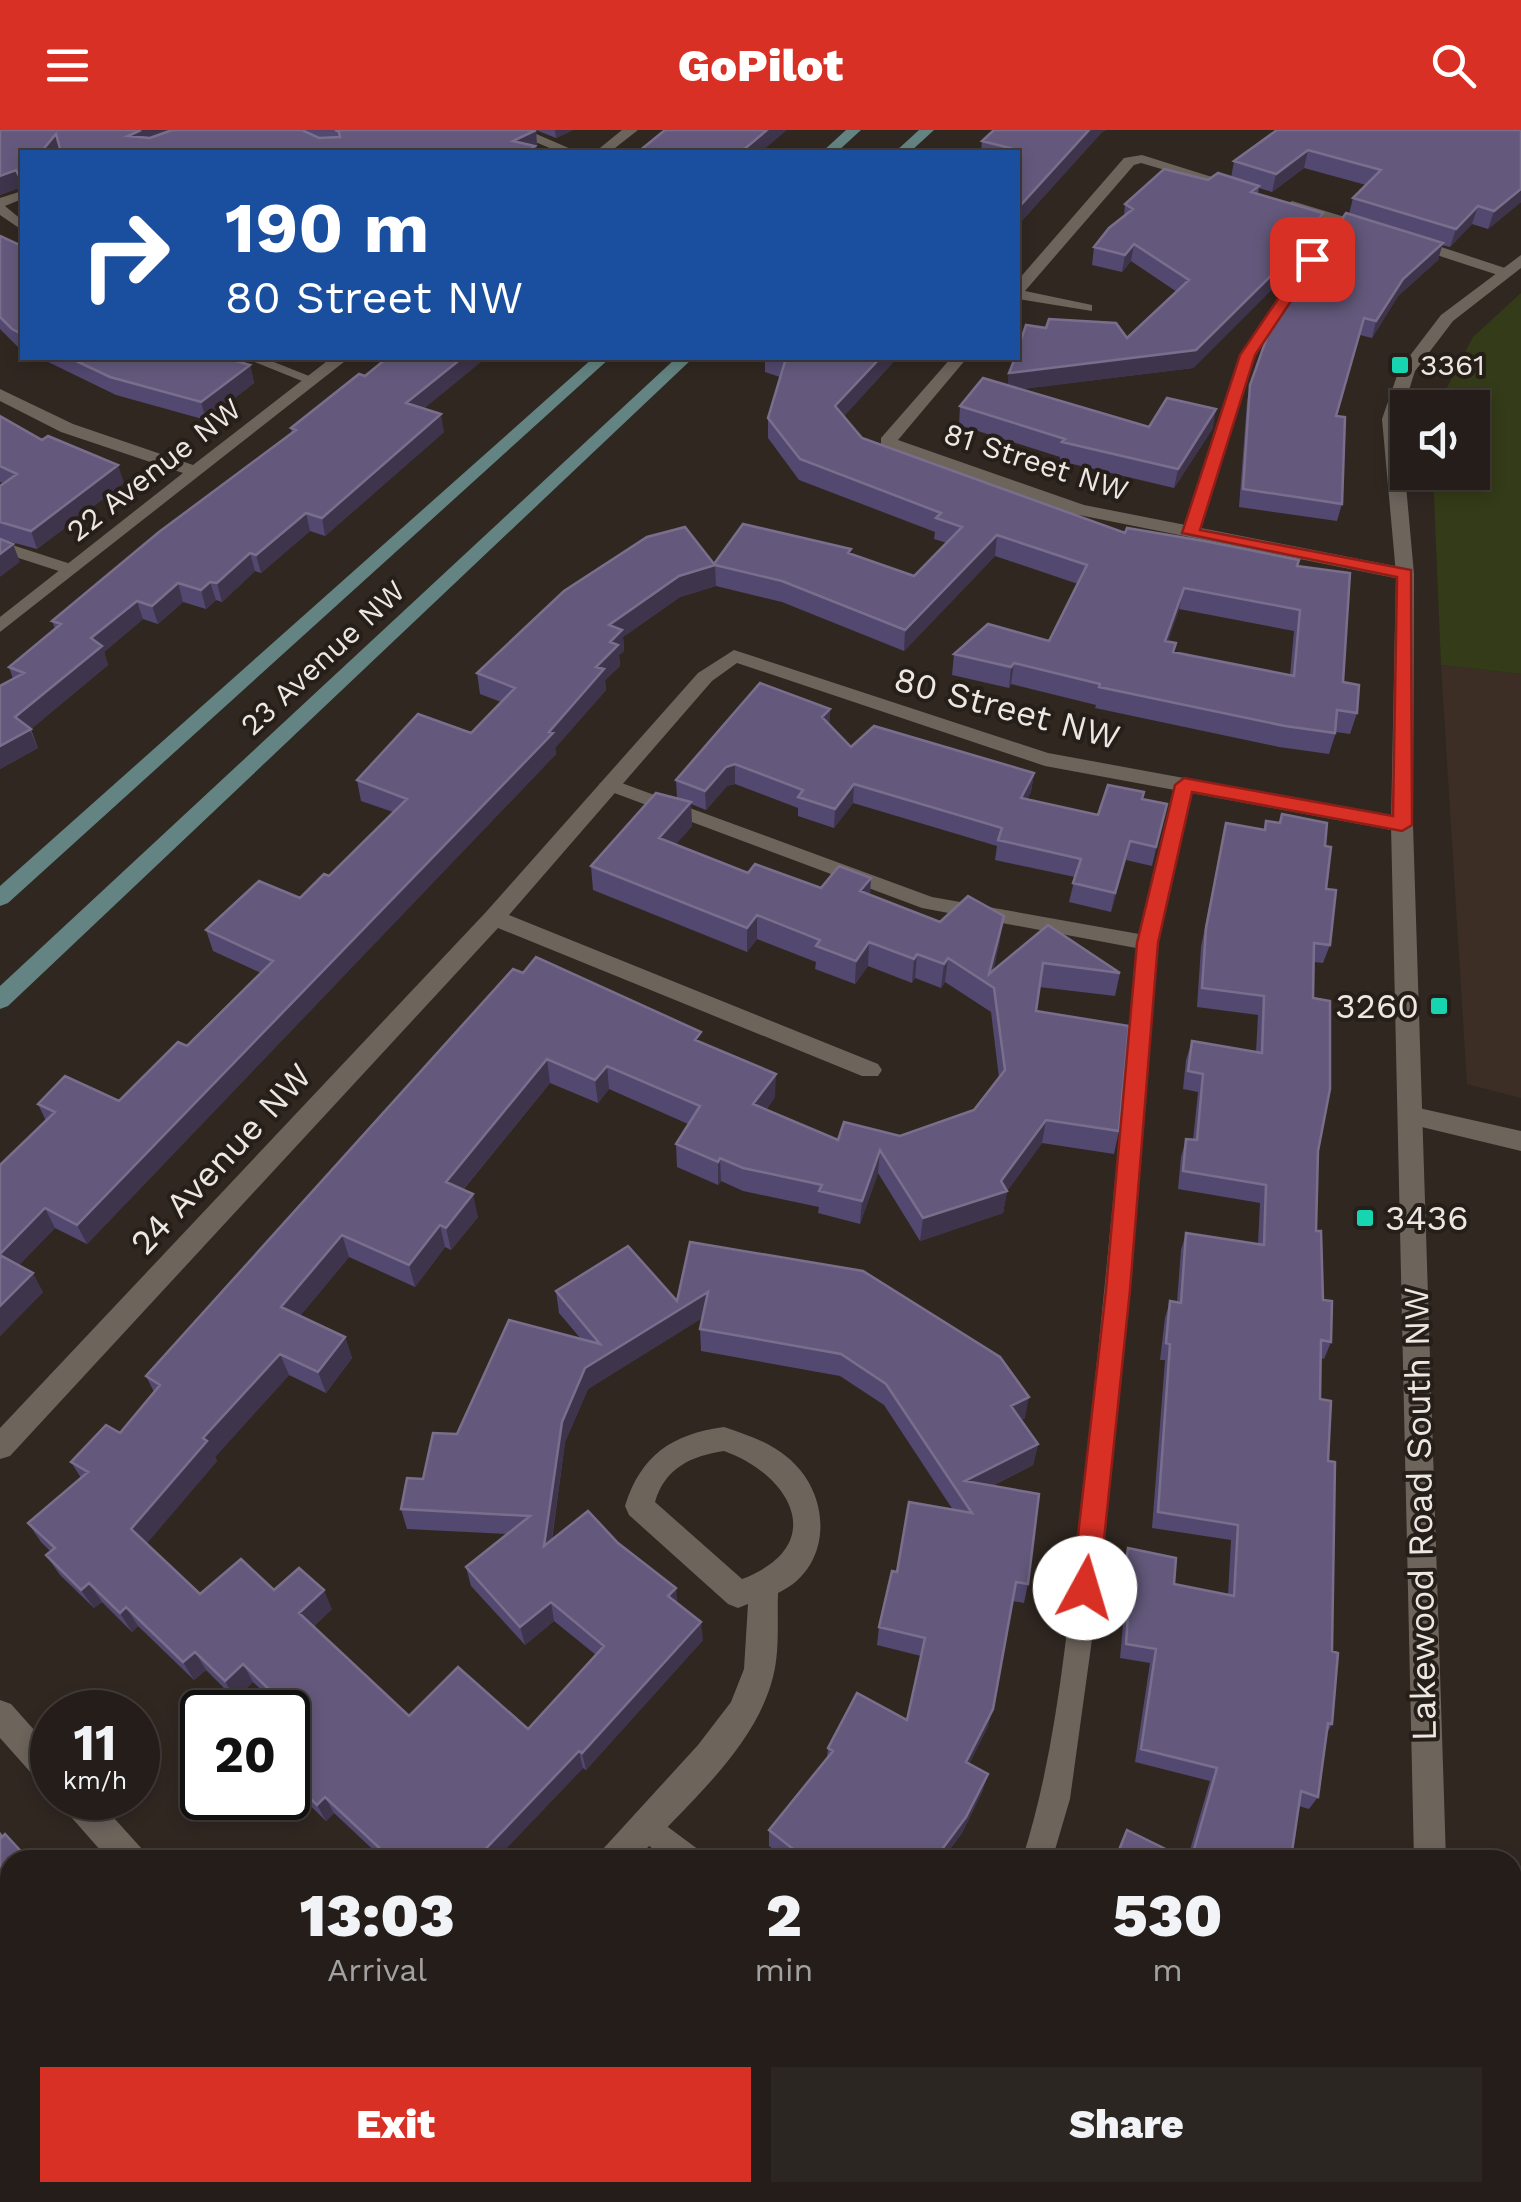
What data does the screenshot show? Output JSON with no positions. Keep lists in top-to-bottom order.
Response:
{
  "streets": {
    "main road": ["23 Avenue NW"],
    "street": [
      "81 Street NW",
      "22 Avenue NW",
      "80 Street NW",
      "24 Avenue NW",
      "Lakewood Road South NW"
    ]
  },
  "crossings": [
    ["81 Street NW", "Lakewood Road South NW"],
    ["80 Street NW", "24 Avenue NW"],
    ["80 Street NW", "Lakewood Road South NW"]
  ],
  "places": {
    "transit": ["3361", "3260", "3436"]
  },
  "page": {
    "header": "GoPilot",
    "turn": ["190 m", "80 Street NW"],
    "speed": "11 km/h",
    "limit": "20",
    "eta": [
      "13:03",
      "Arrival",
      "2",
      "min",
      "530",
      "m"
    ],
    "buttons": ["Exit", "Share"]
  }
}
